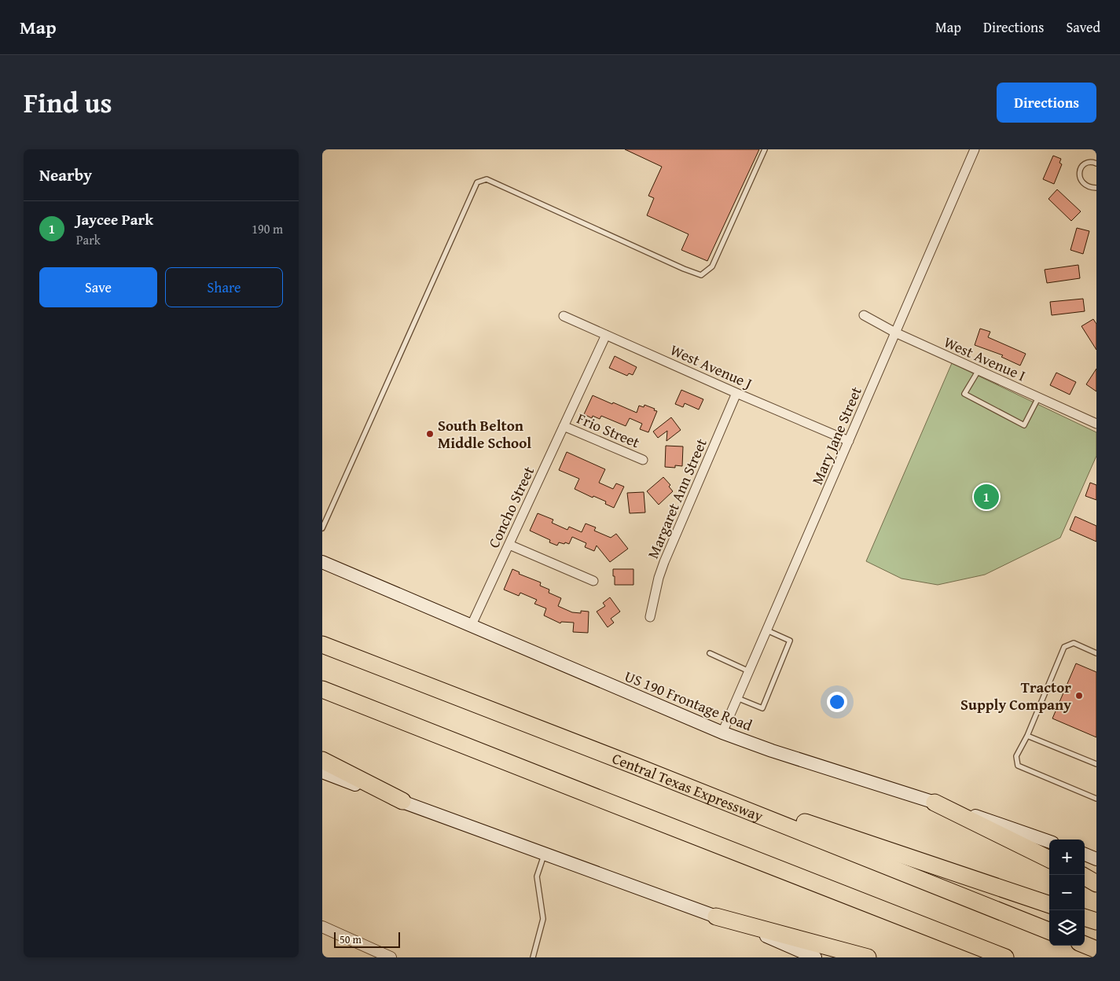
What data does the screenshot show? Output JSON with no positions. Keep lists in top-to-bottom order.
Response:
{
  "streets": {
    "highway": ["Central Texas Expressway"],
    "main road": ["US 190 Frontage Road"],
    "street": [
      "West Avenue I",
      "West Avenue J",
      "Frio Street",
      "Mary Jane Street",
      "Margaret Ann Street",
      "Concho Street"
    ]
  },
  "crossings": [
    ["West Avenue I", "Mary Jane Street"],
    ["West Avenue J", "Mary Jane Street"],
    ["West Avenue J", "Margaret Ann Street"],
    ["West Avenue J", "Concho Street"],
    ["Frio Street", "Concho Street"],
    ["Mary Jane Street", "US 190 Frontage Road"],
    ["Concho Street", "US 190 Frontage Road"]
  ],
  "places": ["South Belton Middle School", "Tractor Supply Company"],
  "scale_bar": "50 m",
  "page": {
    "header": "Map",
    "nav": ["Map", "Directions", "Saved"],
    "title": "Find us",
    "buttons": [
      "Directions",
      ["Save", "Share"]
    ],
    "heading": "Nearby",
    "list": [
      {
        "mark": "1",
        "name": "Jaycee Park",
        "note": "Park",
        "value": "190 m"
      }
    ],
    "pins": "1",
    "map_buttons": ["+", "−"],
    "scale": "50 m"
  }
}
